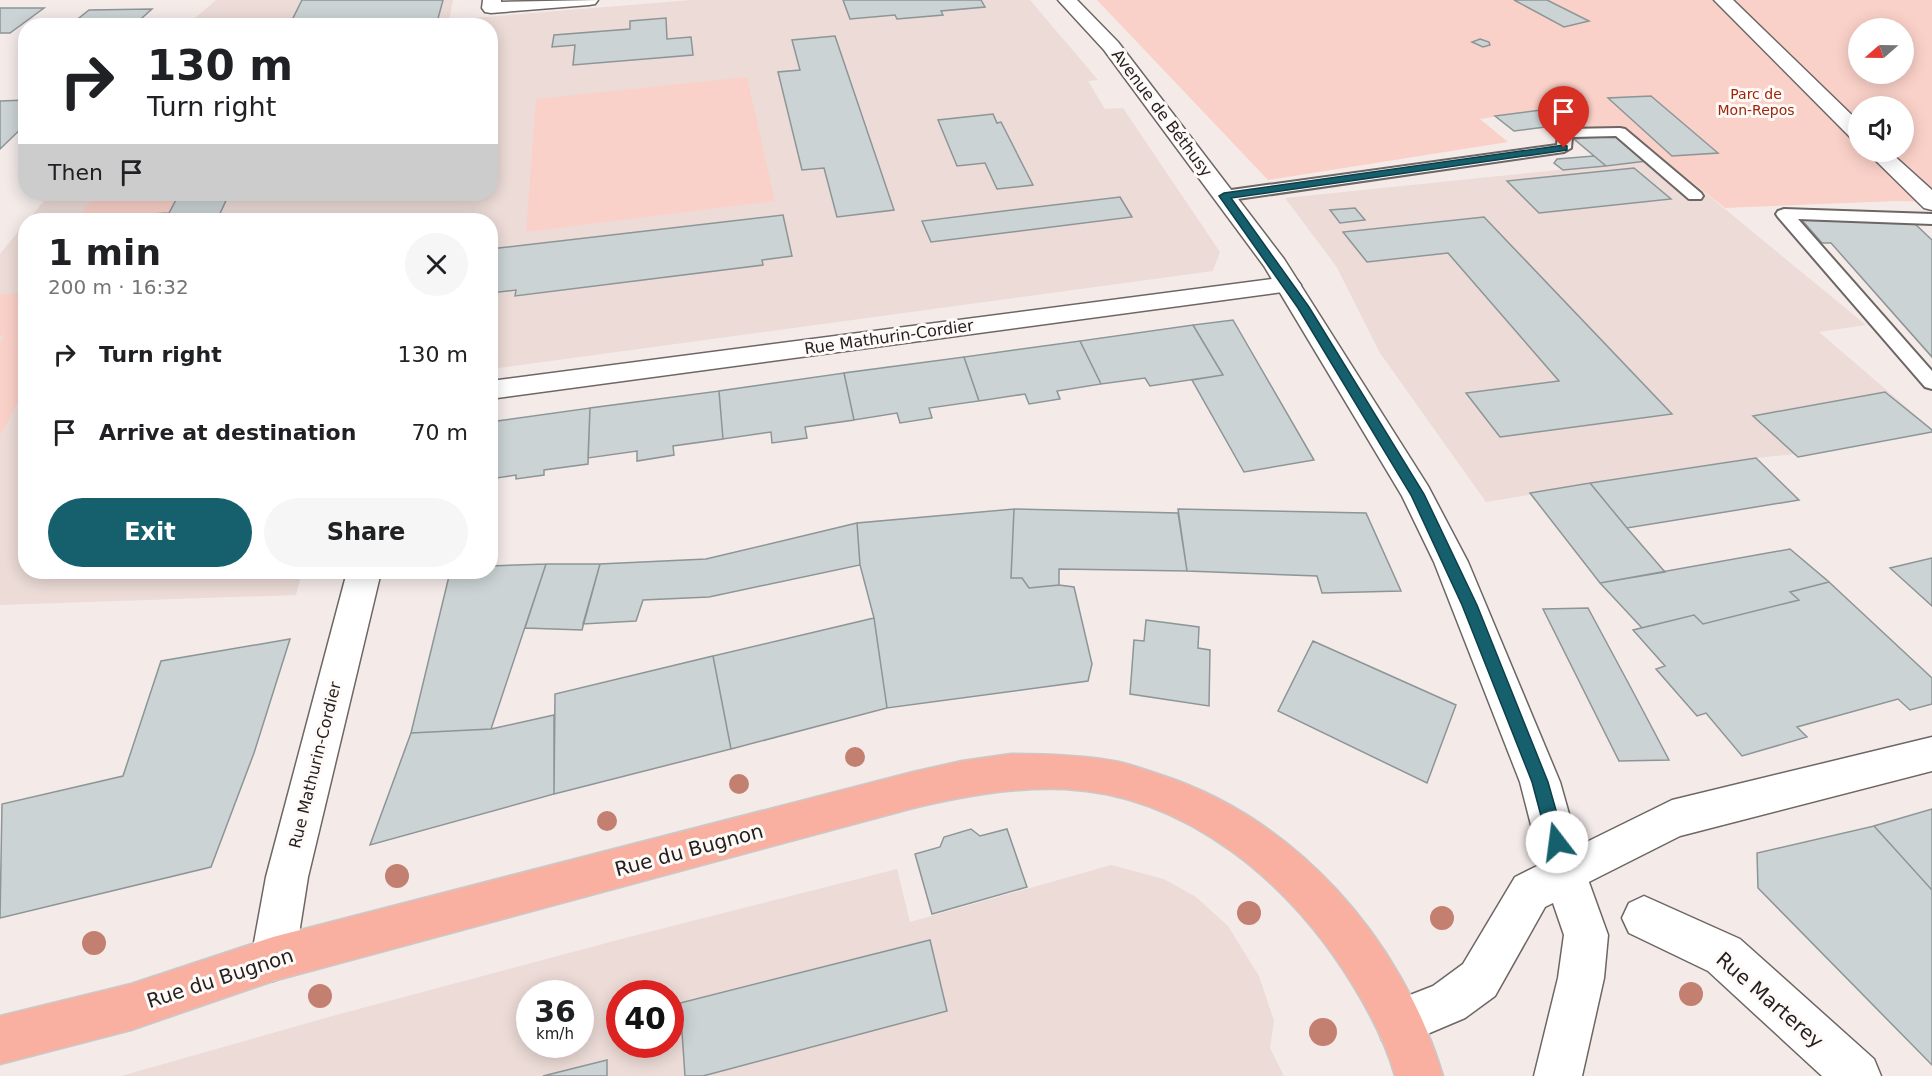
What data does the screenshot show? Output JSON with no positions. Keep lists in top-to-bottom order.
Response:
{
  "streets": {
    "main road": ["Rue du Bugnon"],
    "street": ["Avenue de Béthusy", "Rue Mathurin-Cordier", "Rue Marterey"]
  },
  "crossings": [
    ["Avenue de Béthusy", "Rue Mathurin-Cordier"],
    ["Rue Mathurin-Cordier", "Rue du Bugnon"]
  ],
  "parks": ["Parc de Mon-Repos"],
  "north": "left",
  "page": {
    "turn": ["130 m", "Turn right"],
    "then": "Then",
    "heading": ["1 min", "200 m · 16:32"],
    "list": [
      {
        "name": "Turn right",
        "value": "130 m"
      },
      {
        "name": "Arrive at destination",
        "value": "70 m"
      }
    ],
    "buttons": ["Exit", "Share"],
    "speed": "36 km/h",
    "limit": "40"
  }
}
